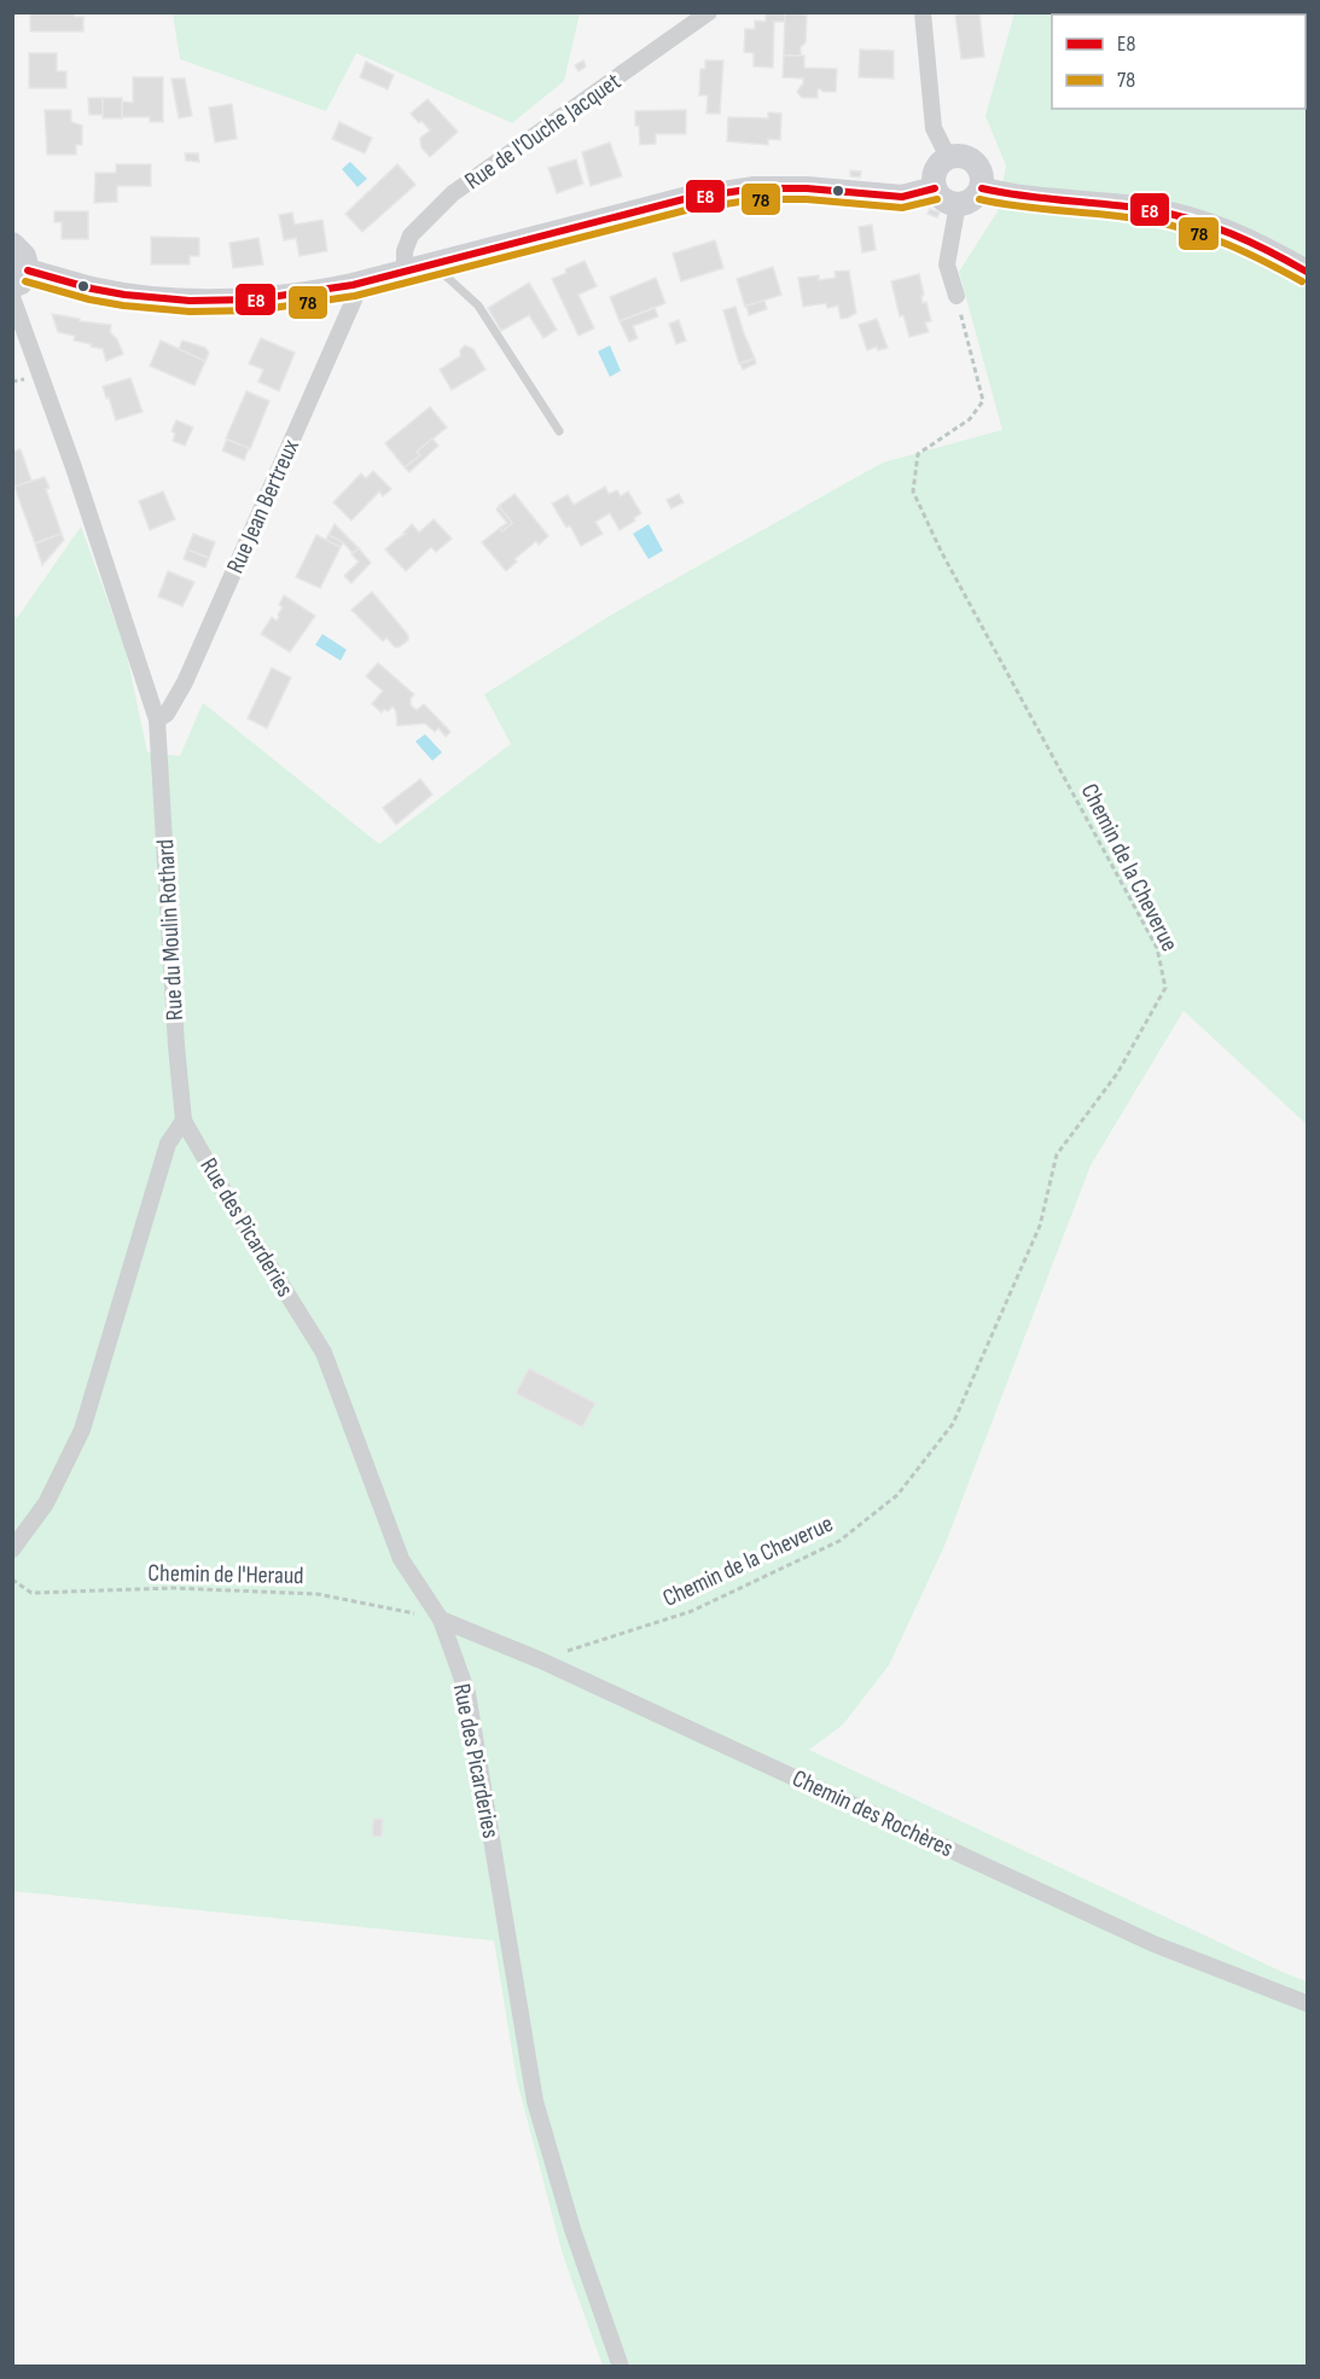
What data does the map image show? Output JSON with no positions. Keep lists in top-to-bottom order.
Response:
{
  "streets": {
    "street": [
      "Rue de l'Ouche Jacquet",
      "Rue Jean Bertreux",
      "Rue du Moulin Rothard",
      "Rue des Picarderies",
      "Chemin des Rochères"
    ],
    "path": ["Chemin de la Cheverue", "Chemin de l'Heraud"]
  },
  "crossings": [
    ["Rue Jean Bertreux", "Rue du Moulin Rothard"],
    ["Chemin de la Cheverue", "Chemin des Rochères"],
    ["Rue du Moulin Rothard", "Rue des Picarderies"],
    ["Rue des Picarderies", "Chemin de l'Heraud"],
    ["Rue des Picarderies", "Chemin des Rochères"],
    ["Chemin de l'Heraud", "Chemin des Rochères"]
  ],
  "lines": ["transit line E8", "transit line 78"],
  "legend": ["E8", "78"]
}
